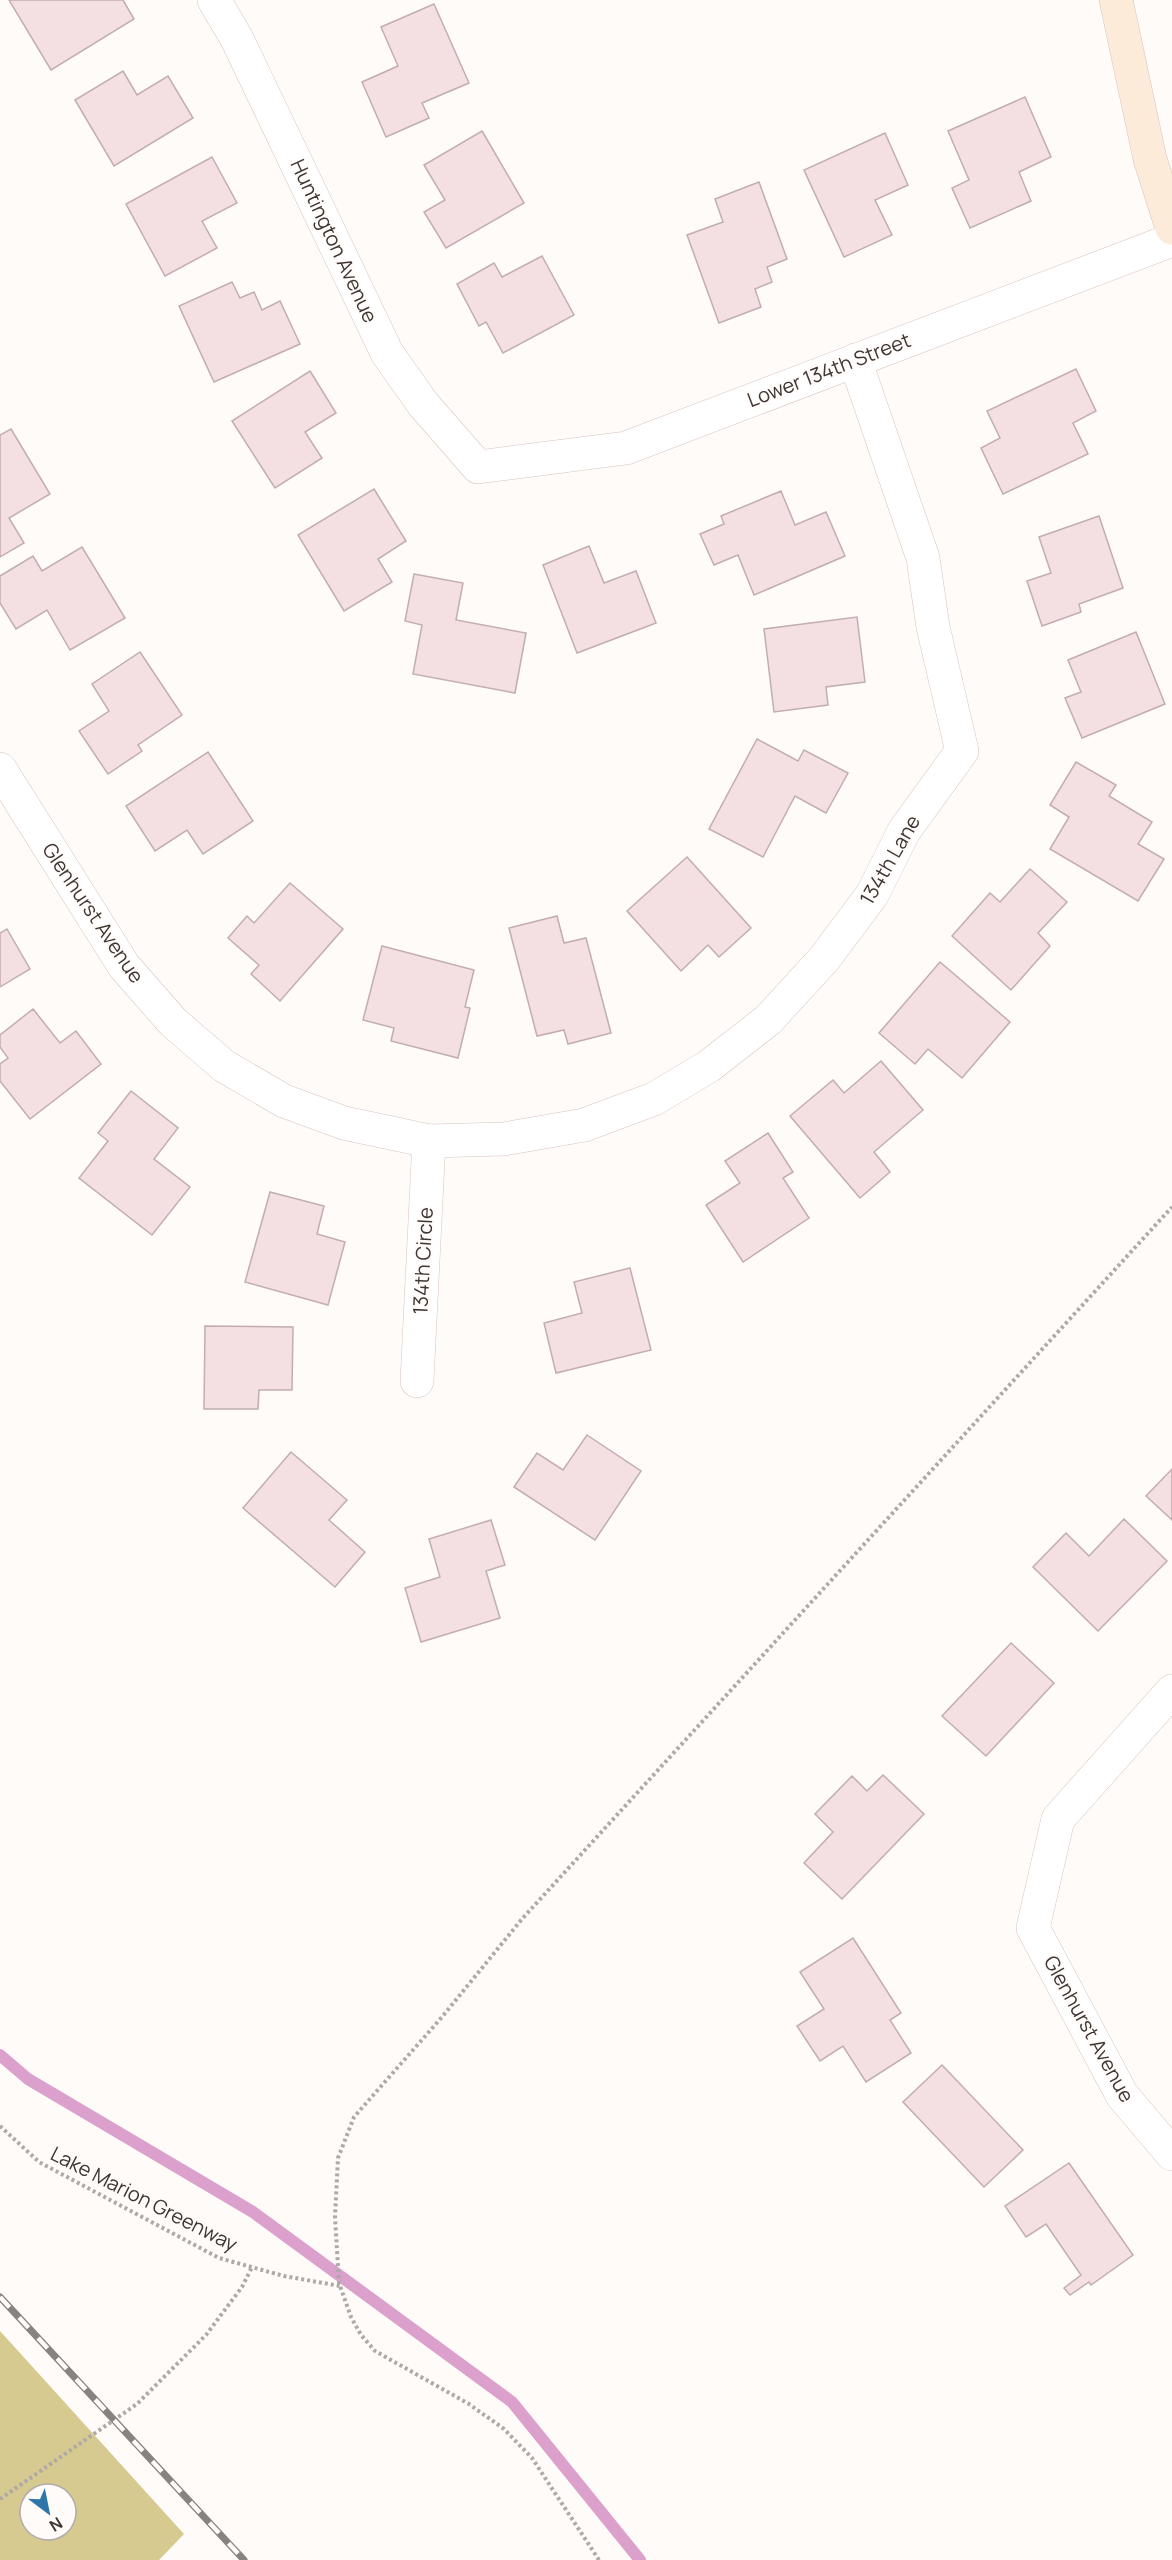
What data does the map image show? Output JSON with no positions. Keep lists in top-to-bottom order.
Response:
{
  "streets": {
    "street": [
      "Huntington Avenue",
      "Lower 134th Street",
      "134th Lane",
      "Glenhurst Avenue",
      "134th Circle"
    ],
    "path": ["Lake Marion Greenway"]
  },
  "crossings": [
    ["Huntington Avenue", "Lower 134th Street"],
    ["Lower 134th Street", "134th Lane"],
    ["134th Lane", "Glenhurst Avenue"],
    ["134th Lane", "134th Circle"],
    ["Glenhurst Avenue", "134th Circle"]
  ],
  "north": "bottom right"
}
